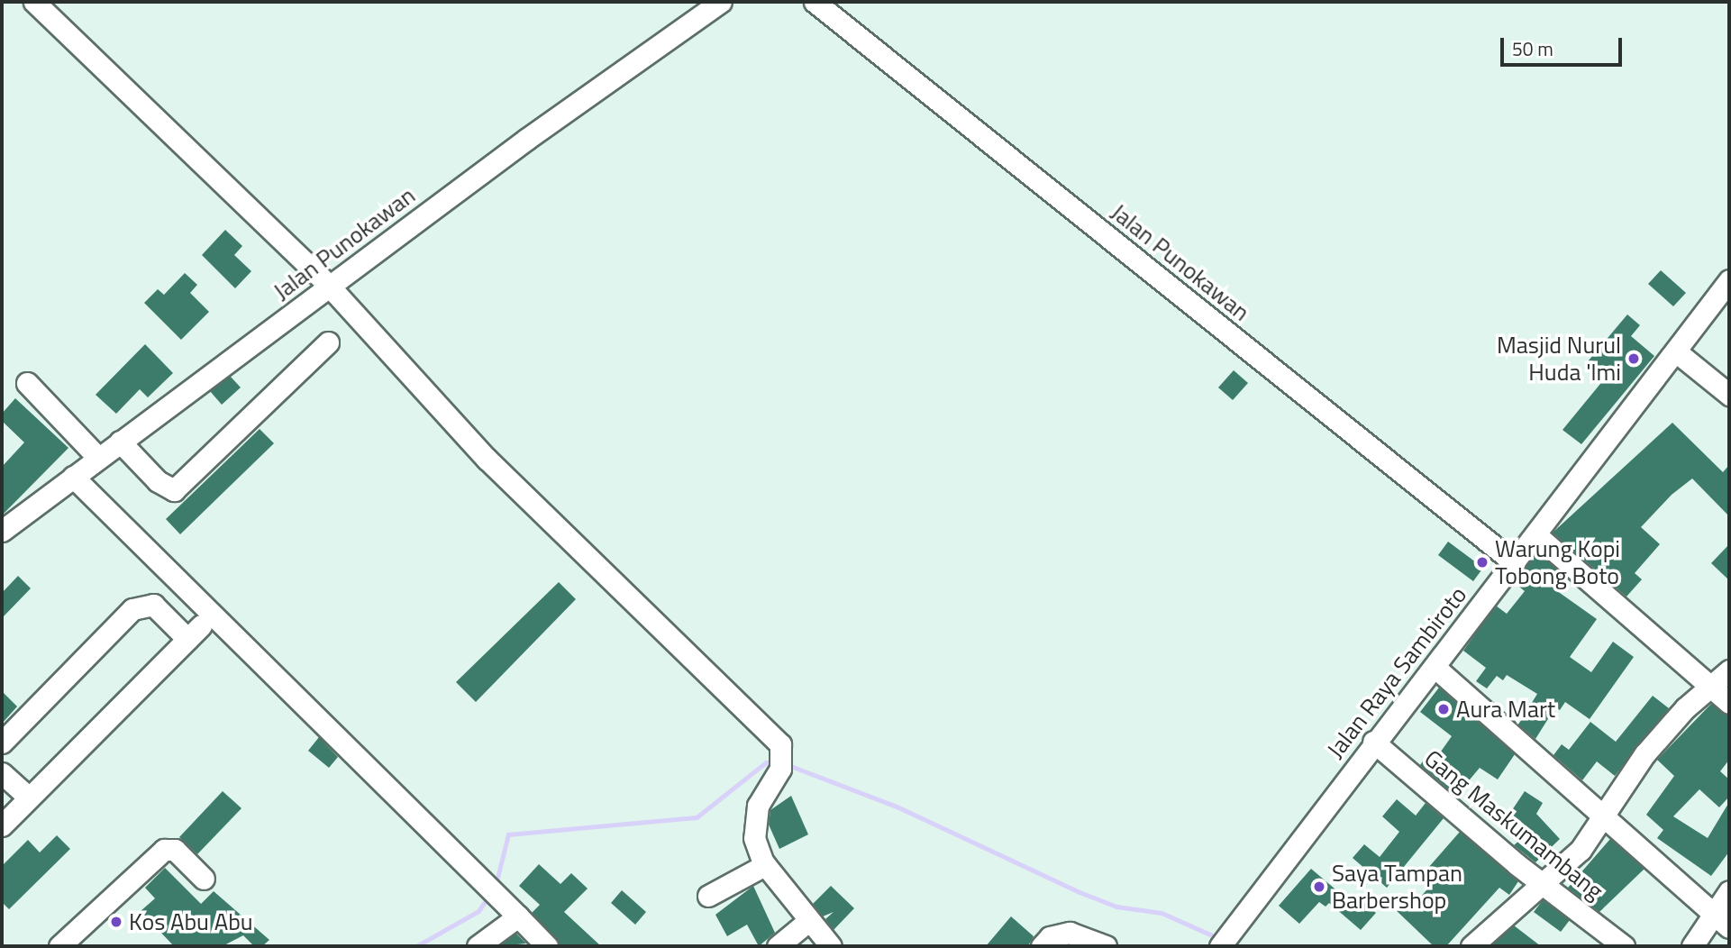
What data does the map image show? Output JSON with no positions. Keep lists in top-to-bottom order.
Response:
{
  "streets": {
    "street": ["Jalan Punokawan", "Jalan Raya Sambiroto", "Gang Maskumambang"]
  },
  "crossings": [
    ["Jalan Punokawan", "Jalan Raya Sambiroto"],
    ["Jalan Raya Sambiroto", "Gang Maskumambang"]
  ],
  "places": [
    "Masjid Nurul Huda 'lmi",
    "Warung Kopi Tobong Boto",
    "Aura Mart",
    "Saya Tampan Barbershop",
    "Kos Abu Abu"
  ],
  "scale_bar": "50 m"
}
